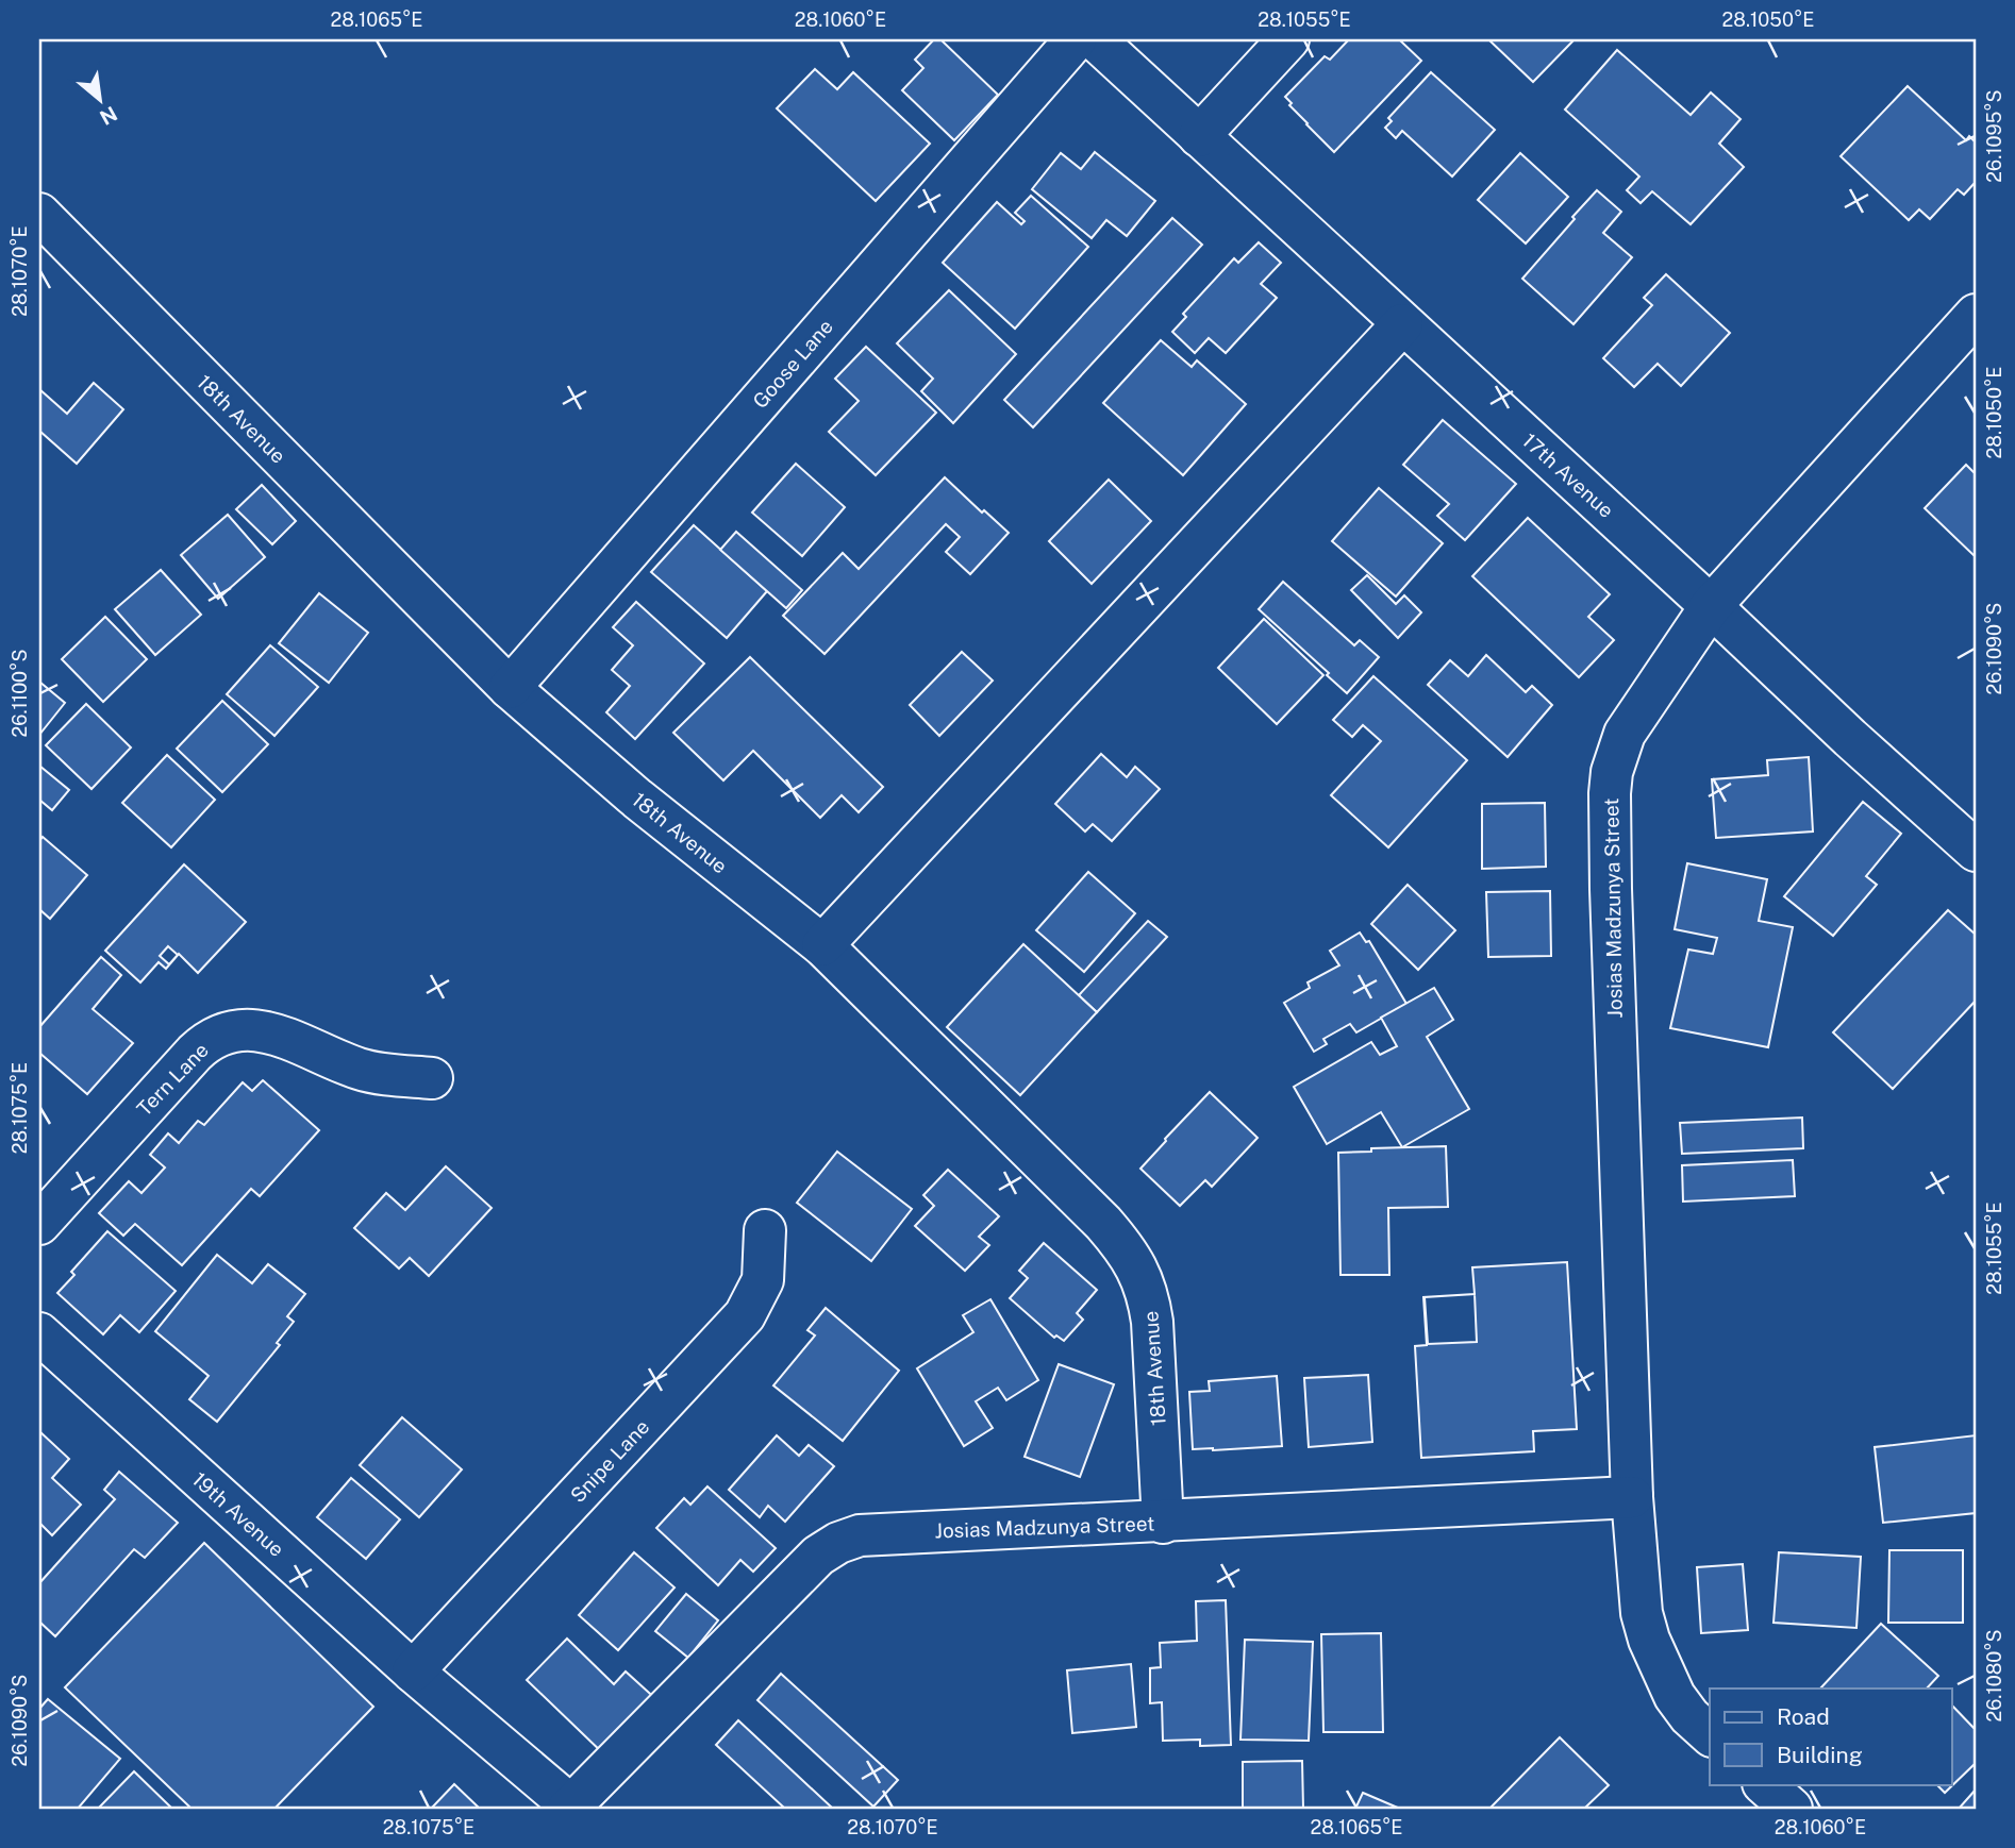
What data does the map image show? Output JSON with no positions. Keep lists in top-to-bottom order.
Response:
{
  "streets": {
    "street": [
      "Goose Lane",
      "18th Avenue",
      "17th Avenue",
      "Josias Madzunya Street",
      "Tern Lane",
      "Snipe Lane",
      "19th Avenue"
    ]
  },
  "crossings": [
    ["Goose Lane", "18th Avenue"],
    ["18th Avenue", "Josias Madzunya Street"],
    ["17th Avenue", "Josias Madzunya Street"],
    ["Josias Madzunya Street", "19th Avenue"],
    ["Snipe Lane", "19th Avenue"]
  ],
  "legend": ["Road", "Building"],
  "north": "bottom right",
  "coordinates": [
    "28.1065°E",
    "28.1060°E",
    "28.1055°E",
    "28.1050°E",
    "26.1095°S",
    "28.1070°E",
    "26.1090°S",
    "26.1100°S",
    "28.1075°E",
    "26.1080°S"
  ]
}
